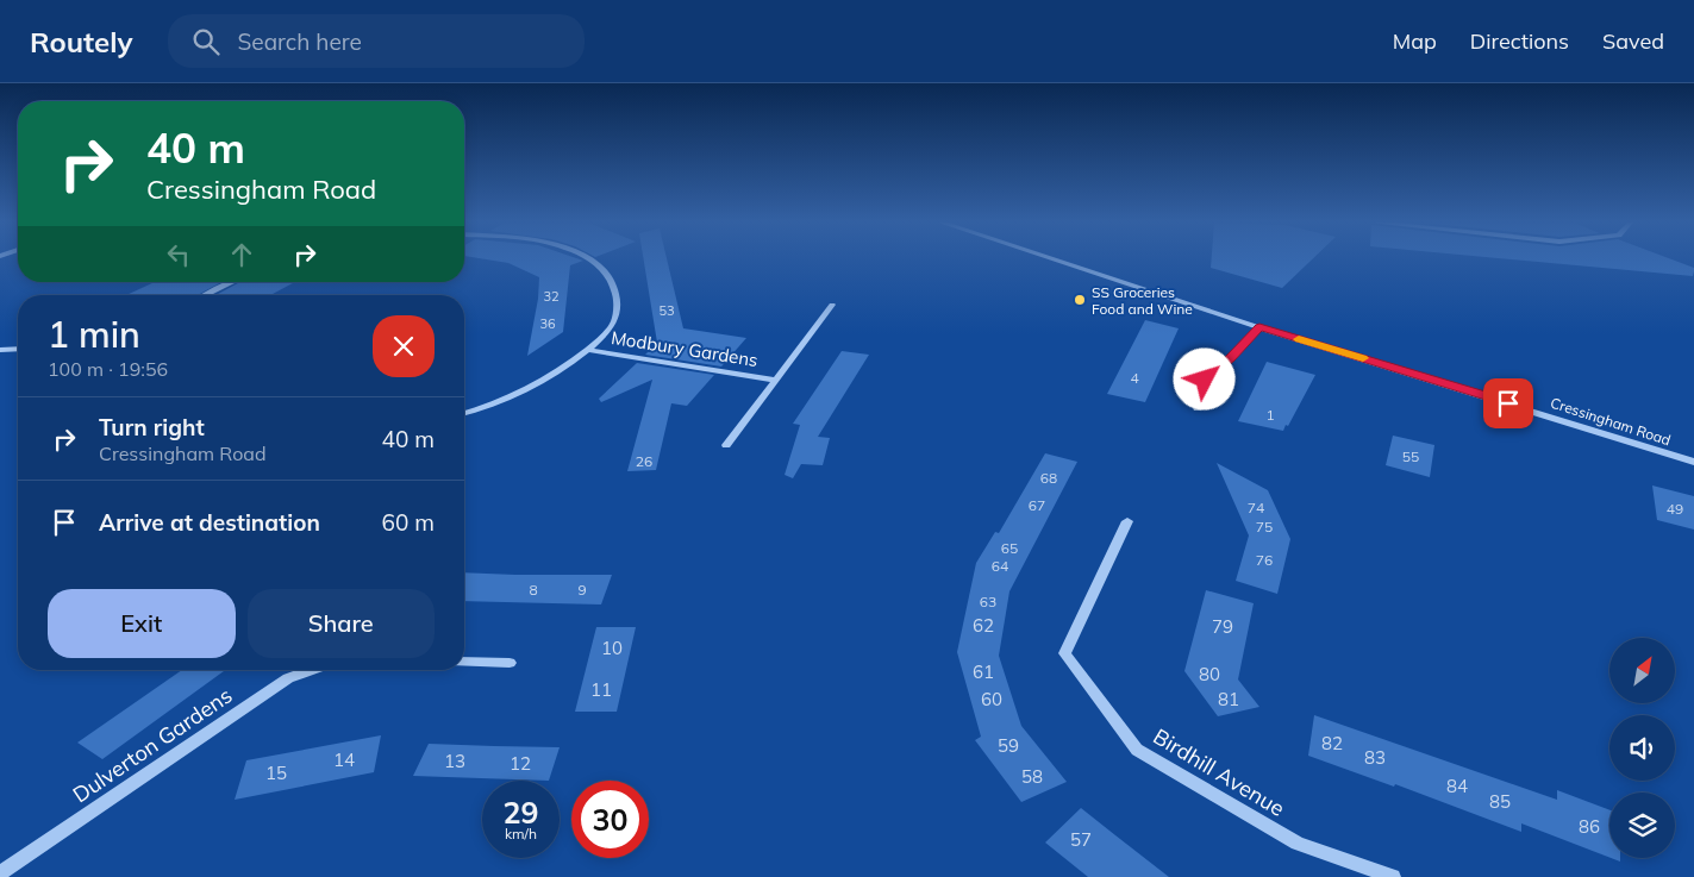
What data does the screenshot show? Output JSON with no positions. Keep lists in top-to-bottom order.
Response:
{
  "streets": {
    "street": [
      "Modbury Gardens",
      "Cressingham Road",
      "Dulverton Gardens",
      "Birdhill Avenue"
    ]
  },
  "places": ["SS Groceries Food and Wine"],
  "house_numbers": [
    "32",
    "53",
    "36",
    "4",
    "1",
    "55",
    "26",
    "68",
    "67",
    "74",
    "49",
    "75",
    "65",
    "76",
    "64",
    "8",
    "9",
    "63",
    "62",
    "79",
    "10",
    "61",
    "80",
    "11",
    "60",
    "81",
    "82",
    "59",
    "83",
    "14",
    "13",
    "12",
    "15",
    "58",
    "84",
    "85",
    "86",
    "57"
  ],
  "north": "top right",
  "page": {
    "header": "Routely",
    "search": "Search here",
    "nav": ["Map", "Directions", "Saved"],
    "turn": ["40 m", "Cressingham Road"],
    "heading": ["1 min", "100 m · 19:56"],
    "list": [
      {
        "name": "Turn right",
        "note": "Cressingham Road",
        "value": "40 m"
      },
      {
        "name": "Arrive at destination",
        "value": "60 m"
      }
    ],
    "buttons": ["Exit", "Share"],
    "speed": "29 km/h",
    "limit": "30"
  }
}
